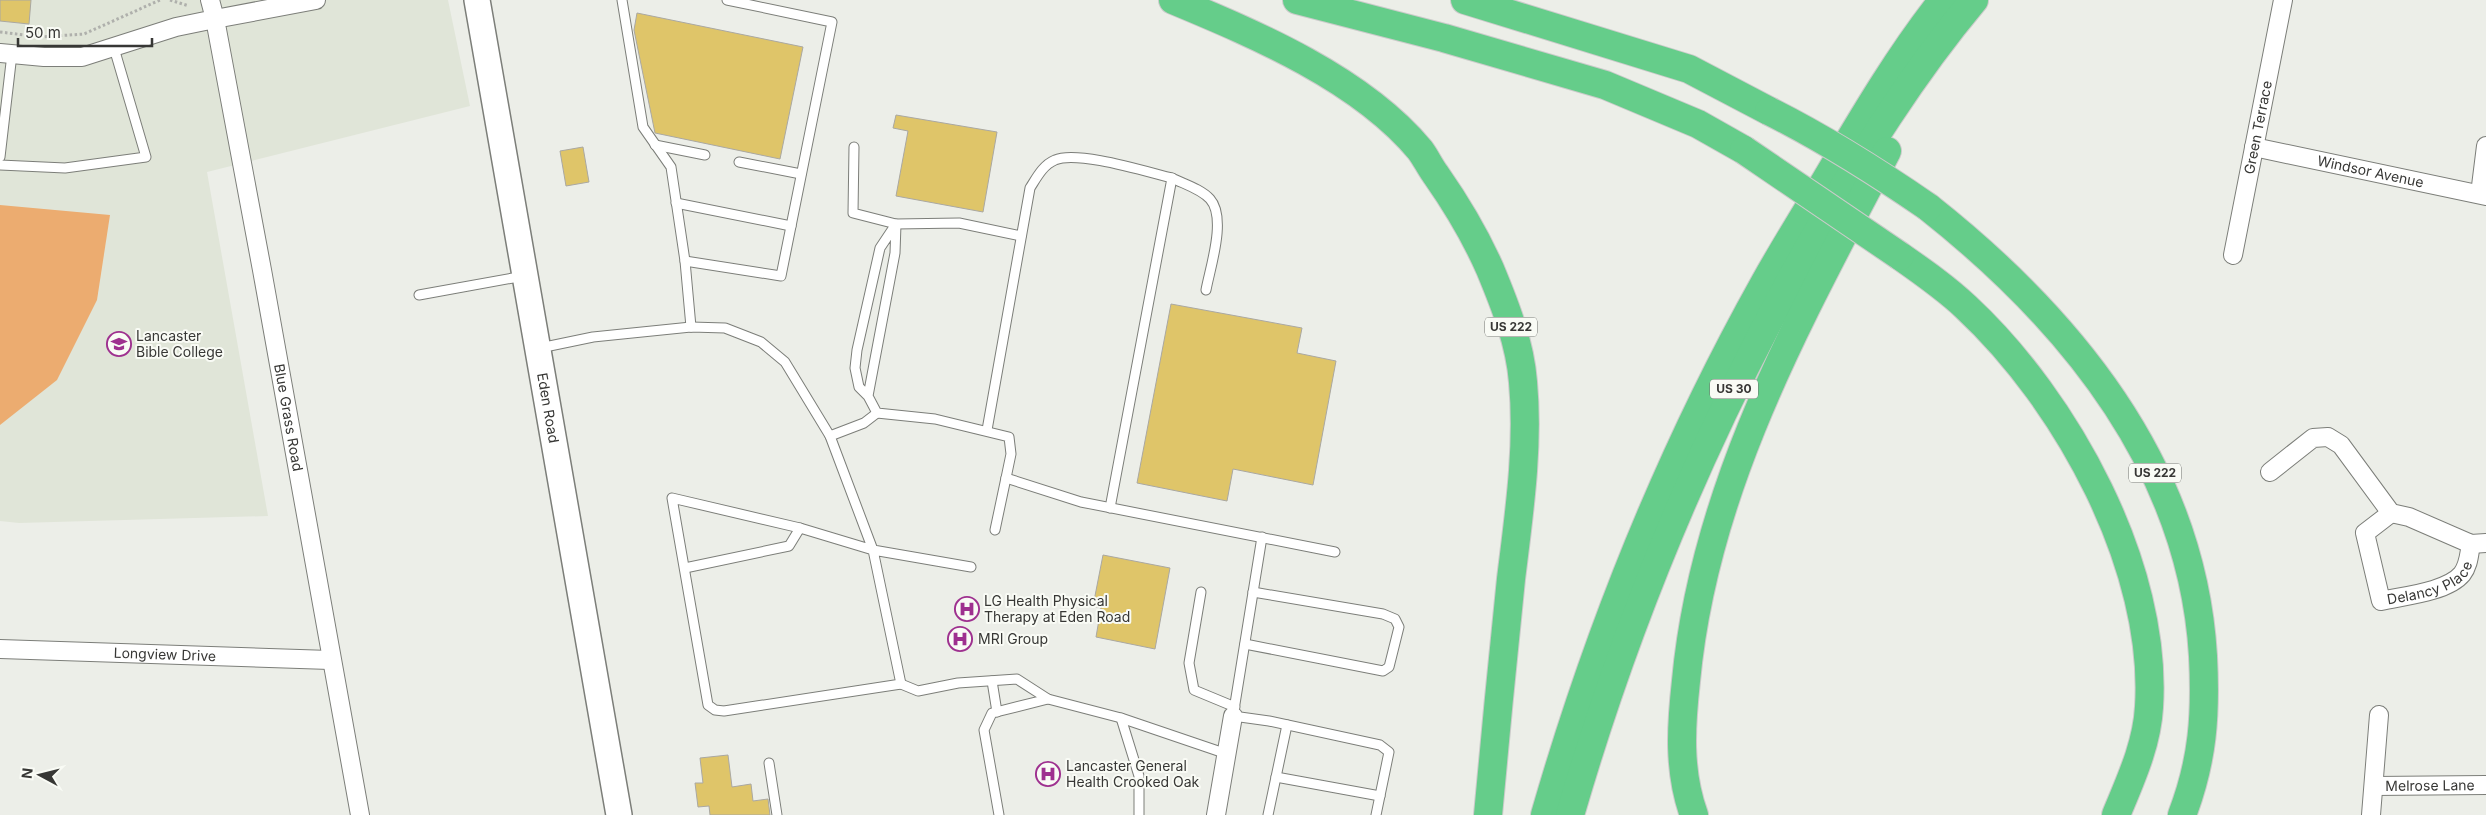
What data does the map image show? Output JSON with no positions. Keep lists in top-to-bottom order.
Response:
{
  "streets": {
    "highway": ["US 222", "US 30"],
    "street": [
      "Green Terrace",
      "Windsor Avenue",
      "Eden Road",
      "Blue Grass Road",
      "Delancy Place",
      "Longview Drive",
      "Melrose Lane"
    ]
  },
  "crossings": [
    ["Green Terrace", "Windsor Avenue"],
    ["Blue Grass Road", "Longview Drive"]
  ],
  "places": {
    "school or university": ["Lancaster Bible College"],
    "hospital": ["LG Health Physical Therapy at Eden Road", "MRI Group", "Lancaster General Health Crooked Oak"]
  },
  "scale_bar": "50 m",
  "north": "left"
}
